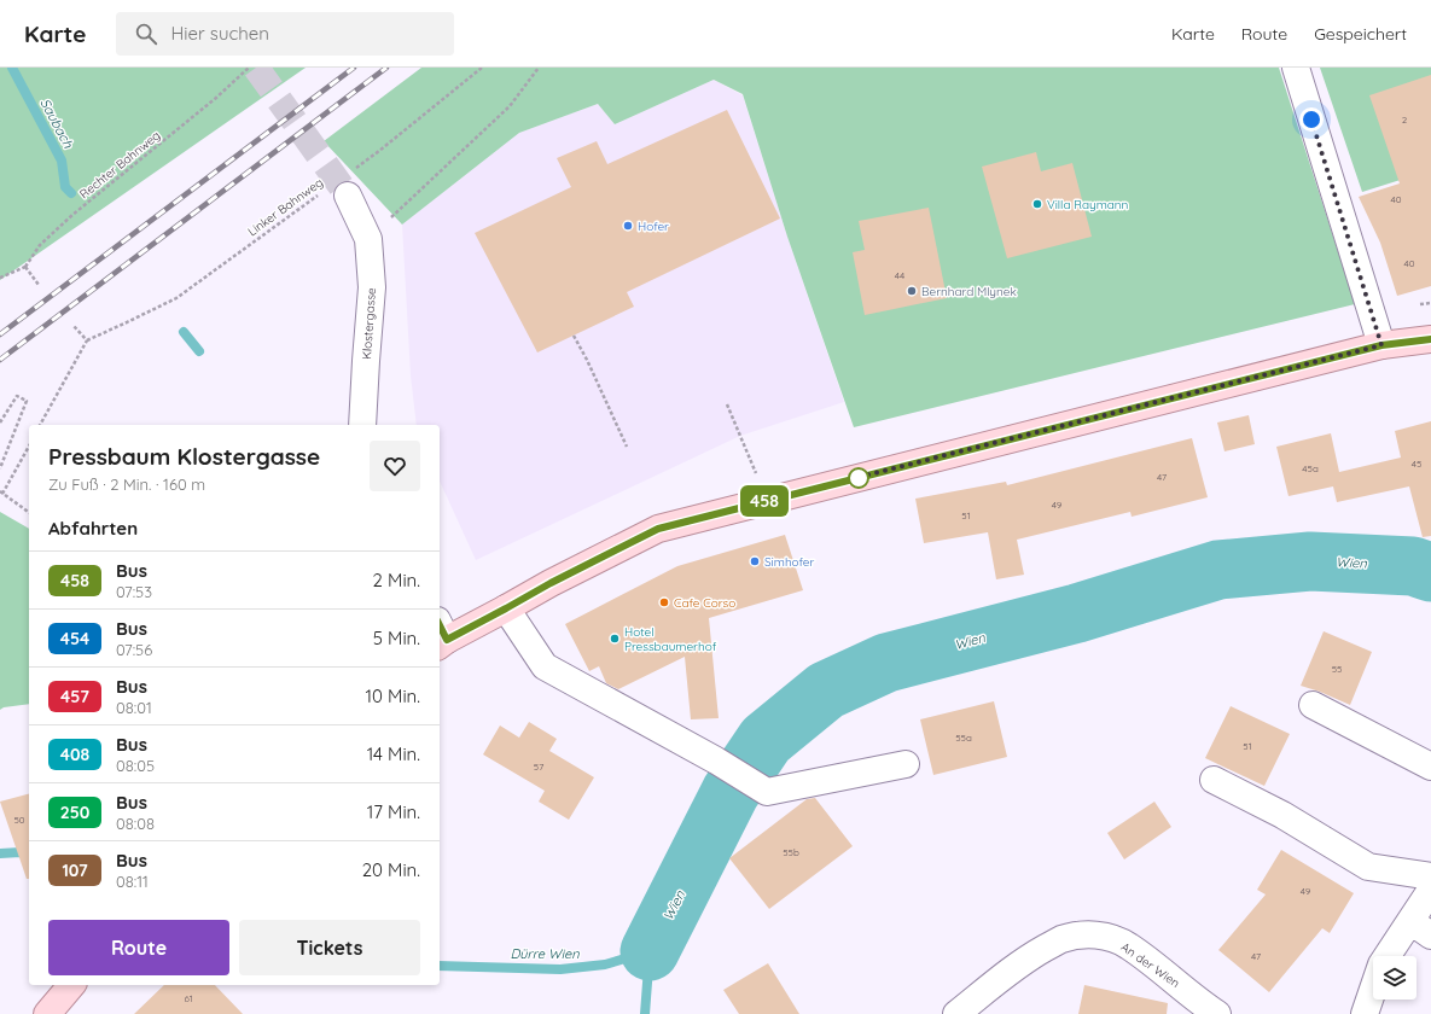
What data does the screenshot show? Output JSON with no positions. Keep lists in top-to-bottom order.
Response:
{
  "streets": {
    "street": ["Klostergasse", "An der Wien"],
    "path": ["Rechter Bahnweg", "Linker Bahnweg"]
  },
  "crossings": [
    ["Linker Bahnweg", "Klostergasse"]
  ],
  "water": ["Saubach", "Wien", "Dürre Wien"],
  "places": [
    "Villa Raymann",
    "Hofer",
    "Bernhard Mlynek",
    "Simhofer",
    "Cafe Corso",
    "Hotel Pressbaumerhof"
  ],
  "lines": ["bus line 458"],
  "house_numbers": [
    "2",
    "40",
    "40",
    "44",
    "45",
    "45a",
    "47",
    "49",
    "51",
    "55",
    "55a",
    "51",
    "57",
    "50",
    "55b",
    "49",
    "47",
    "61"
  ],
  "page": {
    "header": "Karte",
    "search": "Hier suchen",
    "nav": ["Karte", "Route", "Gespeichert"],
    "on_map": "458",
    "heading": [
      ["Pressbaum Klostergasse", "Zu Fuß · 2 Min. · 160 m"],
      "Abfahrten"
    ],
    "list": [
      {
        "mark": "458",
        "name": "Bus",
        "note": "07:53",
        "value": "2 Min."
      },
      {
        "mark": "454",
        "name": "Bus",
        "note": "07:56",
        "value": "5 Min."
      },
      {
        "mark": "457",
        "name": "Bus",
        "note": "08:01",
        "value": "10 Min."
      },
      {
        "mark": "408",
        "name": "Bus",
        "note": "08:05",
        "value": "14 Min."
      },
      {
        "mark": "250",
        "name": "Bus",
        "note": "08:08",
        "value": "17 Min."
      },
      {
        "mark": "107",
        "name": "Bus",
        "note": "08:11",
        "value": "20 Min."
      }
    ],
    "buttons": ["Route", "Tickets"]
  }
}
